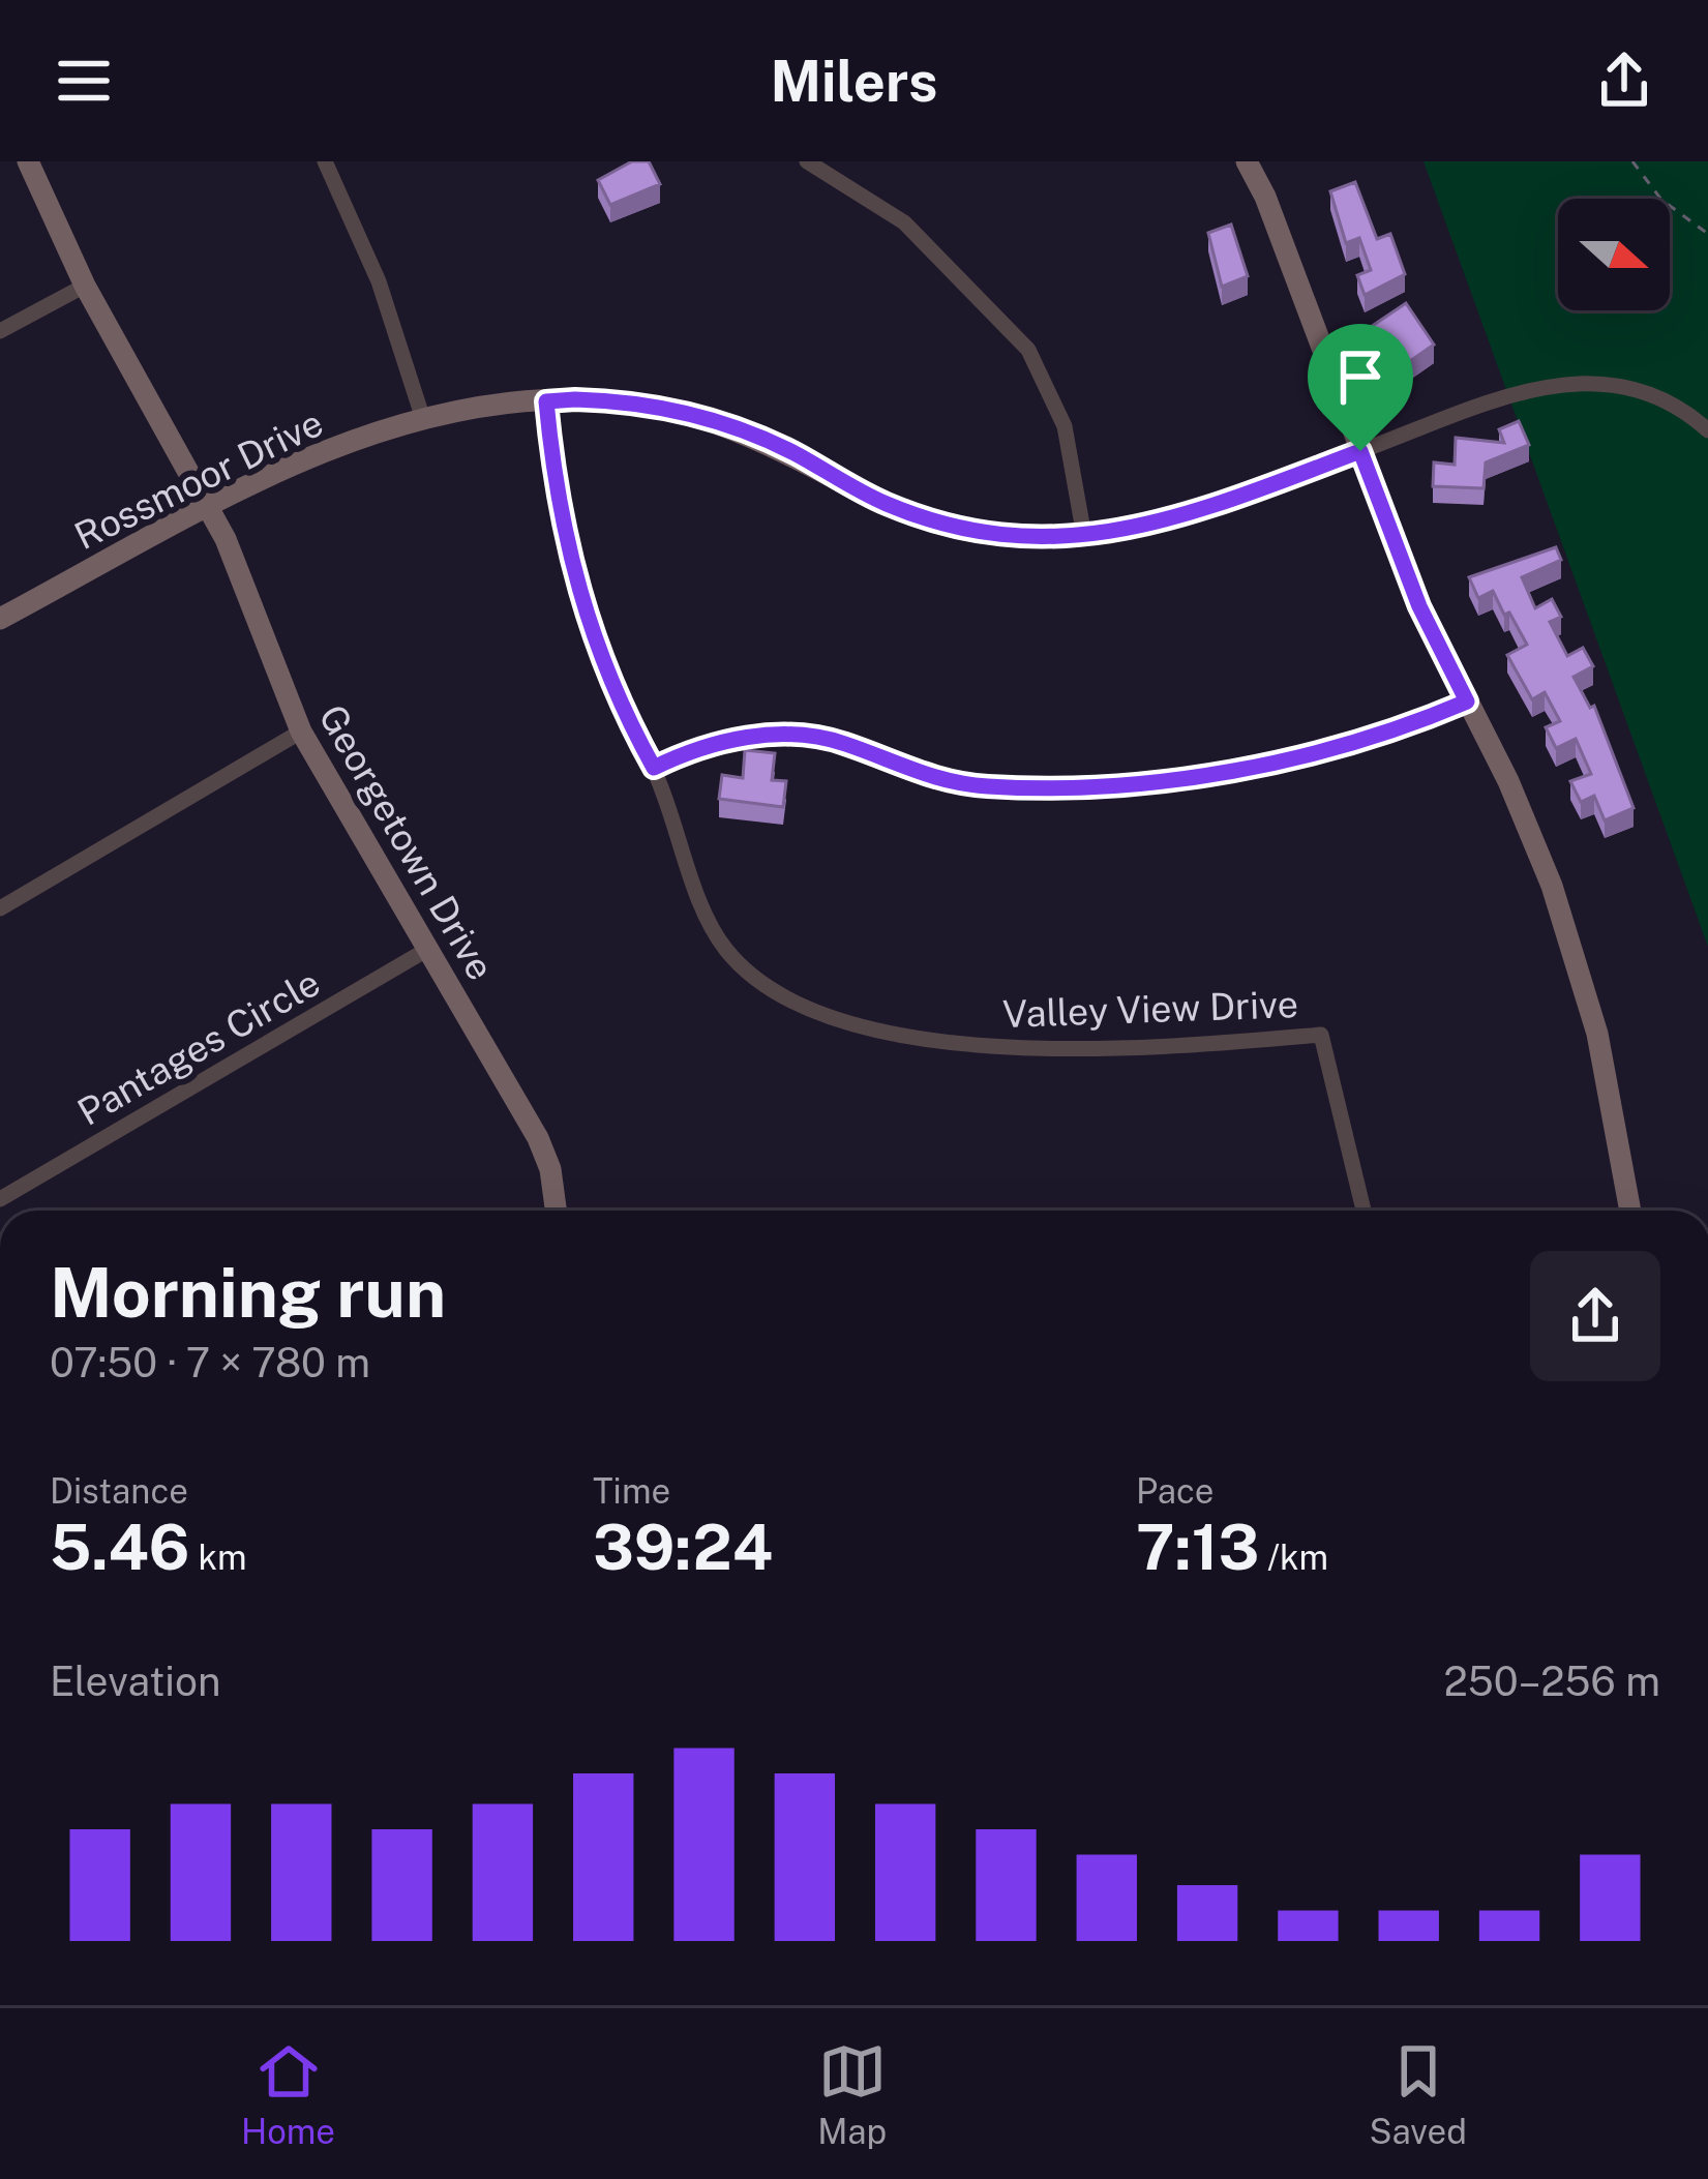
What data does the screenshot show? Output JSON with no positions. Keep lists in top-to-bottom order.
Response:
{
  "streets": {
    "street": [
      "Rossmoor Drive",
      "Georgetown Drive",
      "Valley View Drive",
      "Pantages Circle"
    ]
  },
  "crossings": [
    ["Rossmoor Drive", "Georgetown Drive"],
    ["Rossmoor Drive", "Valley View Drive"],
    ["Georgetown Drive", "Pantages Circle"]
  ],
  "north": "right",
  "page": {
    "header": "Milers",
    "heading": ["Morning run", "07:50 · 7 × 780 m"],
    "stats": [
      ["Distance", "5.46 km"],
      ["Time", "39:24"],
      ["Pace", "7:13 /km"]
    ],
    "chart": ["Elevation", "250–256 m"],
    "tabs": ["Home", "Map", "Saved"]
  }
}
